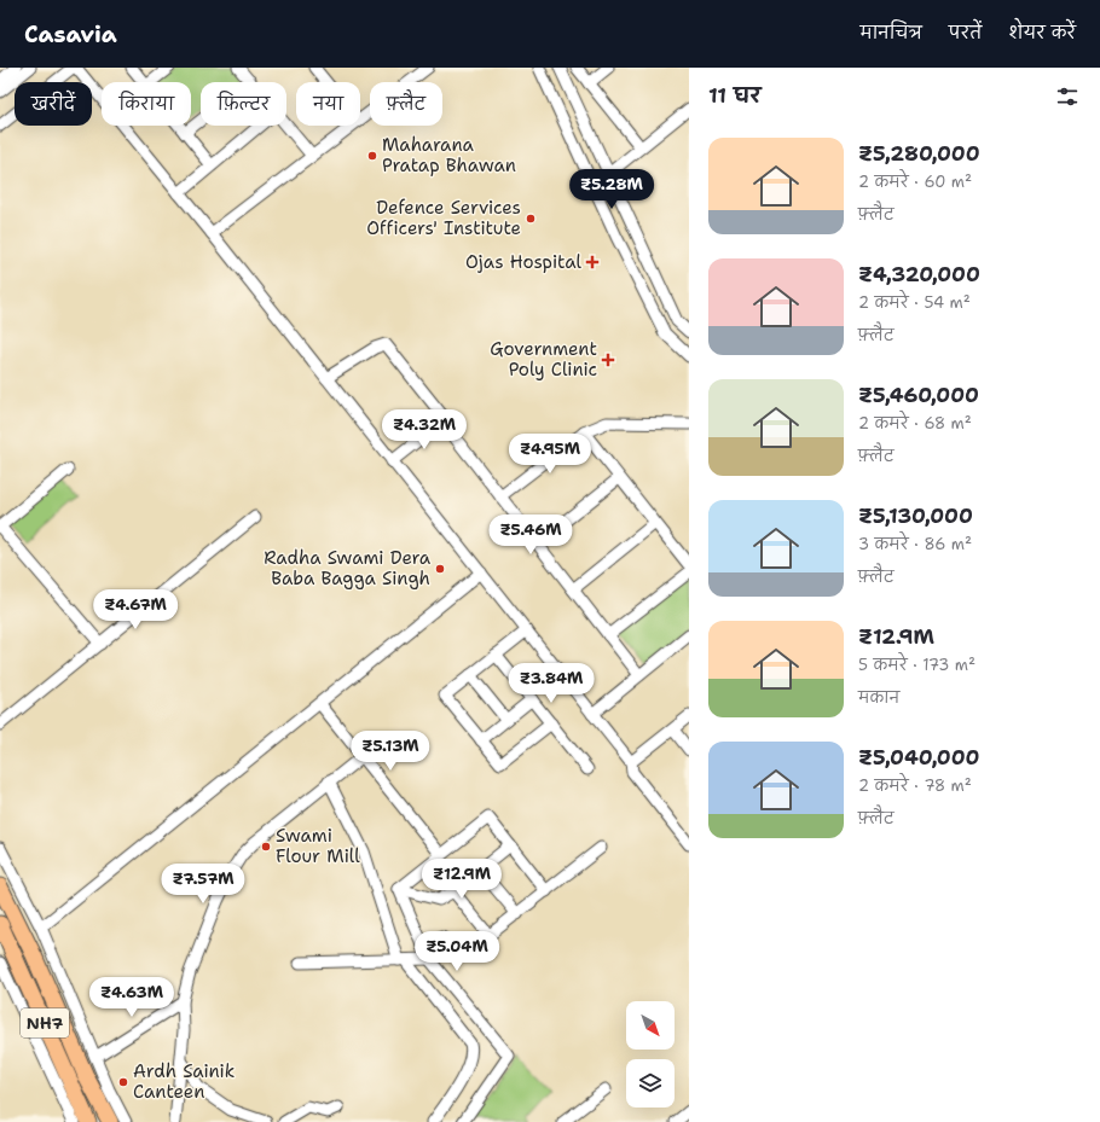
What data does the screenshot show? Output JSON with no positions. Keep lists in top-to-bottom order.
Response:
{
  "streets": {
    "highway": ["NH7"]
  },
  "places": {
    "other": [
      "Maharana Pratap Bhawan",
      "Defence Services Officers' Institute",
      "Radha Swami Dera Baba Bagga Singh",
      "Swami Flour Mill",
      "Ardh Sainik Canteen"
    ],
    "health": ["Ojas Hospital", "Government Poly Clinic"]
  },
  "north": "bottom right",
  "page": {
    "header": "Casavia",
    "nav": ["मानचित्र", "परतें", "शेयर करें"],
    "heading": "11 घर",
    "chip": [
      "खरीदें",
      "किराया",
      "फ़िल्टर",
      "नया",
      "फ़्लैट"
    ],
    "list": [
      {
        "name": "₹5,280,000",
        "note": "2 कमरे · 60 m² · फ़्लैट"
      },
      {
        "name": "₹4,320,000",
        "note": "2 कमरे · 54 m² · फ़्लैट"
      },
      {
        "name": "₹5,460,000",
        "note": "2 कमरे · 68 m² · फ़्लैट"
      },
      {
        "name": "₹5,130,000",
        "note": "3 कमरे · 86 m² · फ़्लैट"
      },
      {
        "name": "₹12.9M",
        "note": "5 कमरे · 173 m² · मकान"
      },
      {
        "name": "₹5,040,000",
        "note": "2 कमरे · 78 m² · फ़्लैट"
      }
    ],
    "price": [
      "₹5.28M",
      "₹4.32M",
      "₹4.95M",
      "₹5.46M",
      "₹4.67M",
      "₹3.84M",
      "₹5.13M",
      "₹12.9M",
      "₹7.57M",
      "₹5.04M",
      "₹4.63M"
    ]
  }
}
